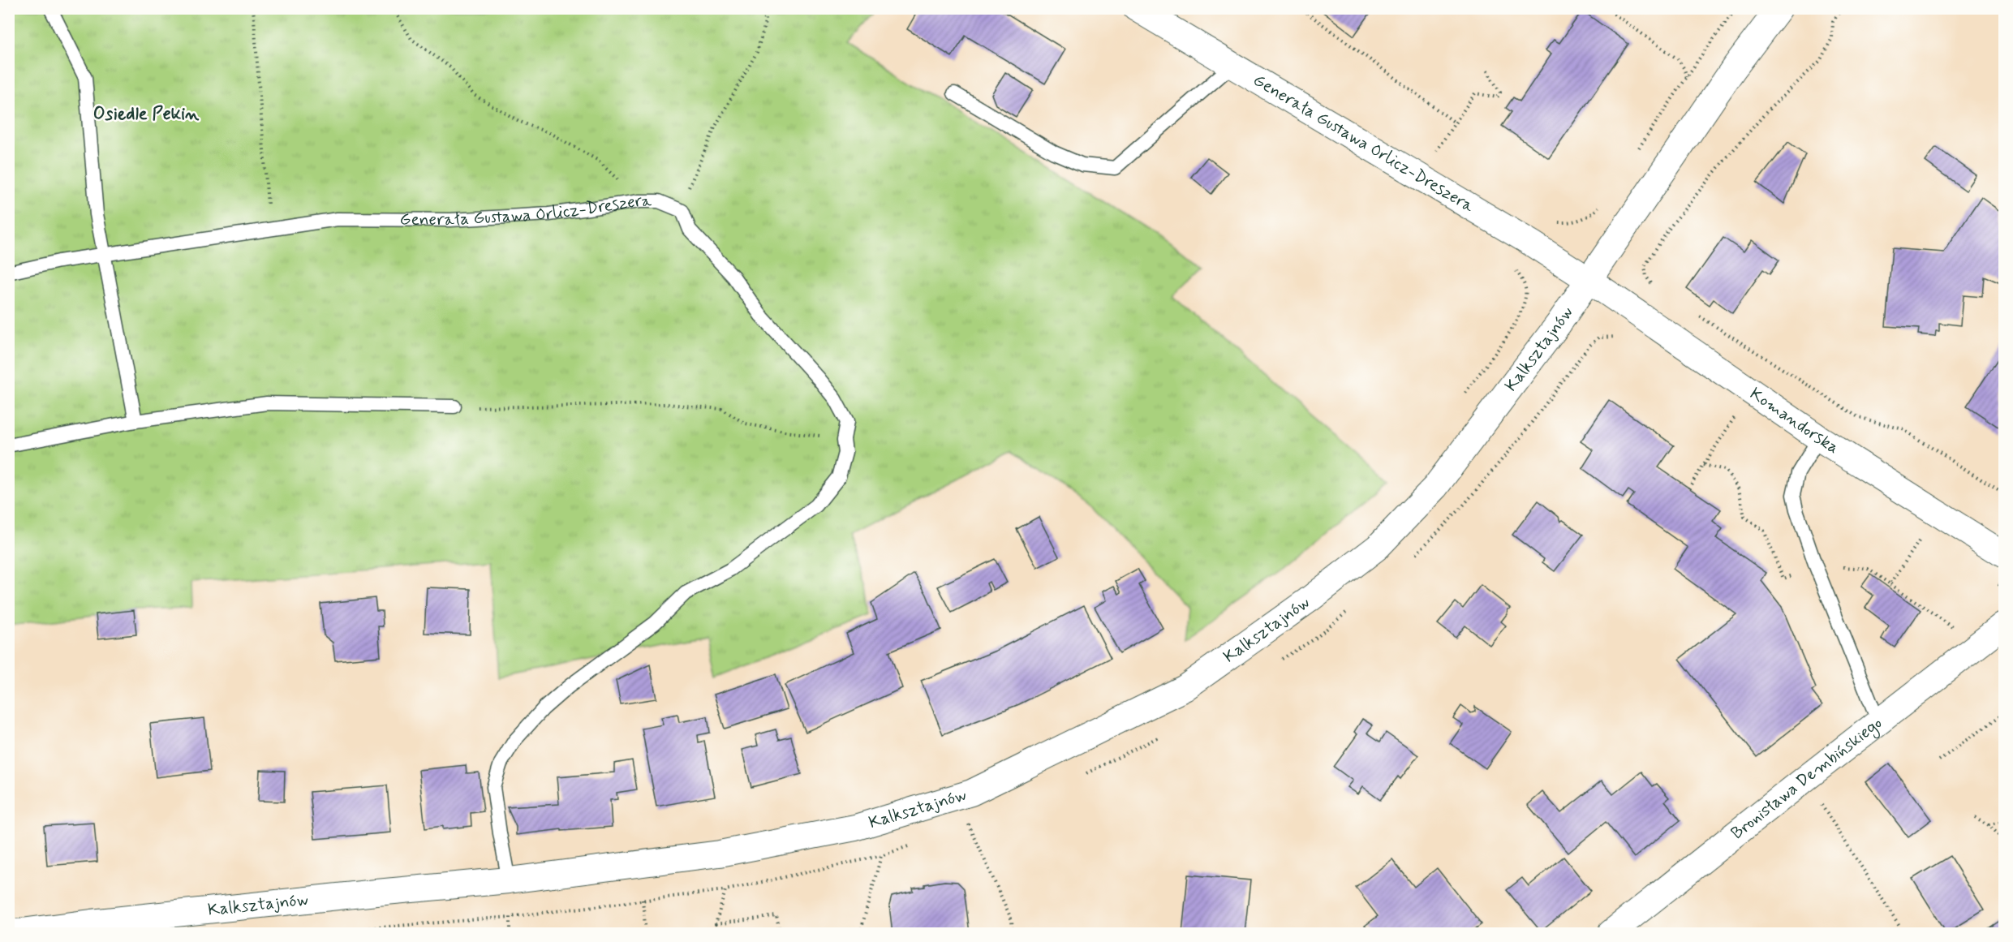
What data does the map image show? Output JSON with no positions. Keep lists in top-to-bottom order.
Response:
{
  "streets": {
    "street": [
      "Generała Gustawa Orlicz-Dreszera",
      "Kalksztajnów",
      "Komandorska",
      "Bronisława Dembińskiego"
    ]
  },
  "crossings": [
    ["Generała Gustawa Orlicz-Dreszera", "Kalksztajnów"],
    ["Generała Gustawa Orlicz-Dreszera", "Komandorska"],
    ["Kalksztajnów", "Komandorska"]
  ],
  "districts": ["Osiedle Pekin"]
}
